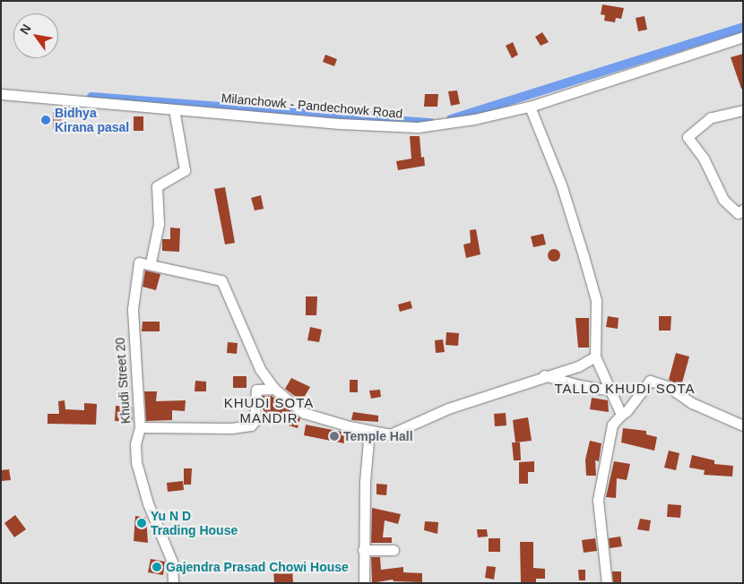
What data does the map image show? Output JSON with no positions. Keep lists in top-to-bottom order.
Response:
{
  "streets": {
    "street": ["Milanchowk - Pandechowk Road", "Khudi Street 20"]
  },
  "districts": ["TALLO KHUDI SOTA", "KHUDI SOTA MANDIR"],
  "places": [
    "Bidhya Kirana pasal",
    "Temple Hall",
    "Yu N D Trading House",
    "Gajendra Prasad Chowi House"
  ],
  "north": "top left"
}
